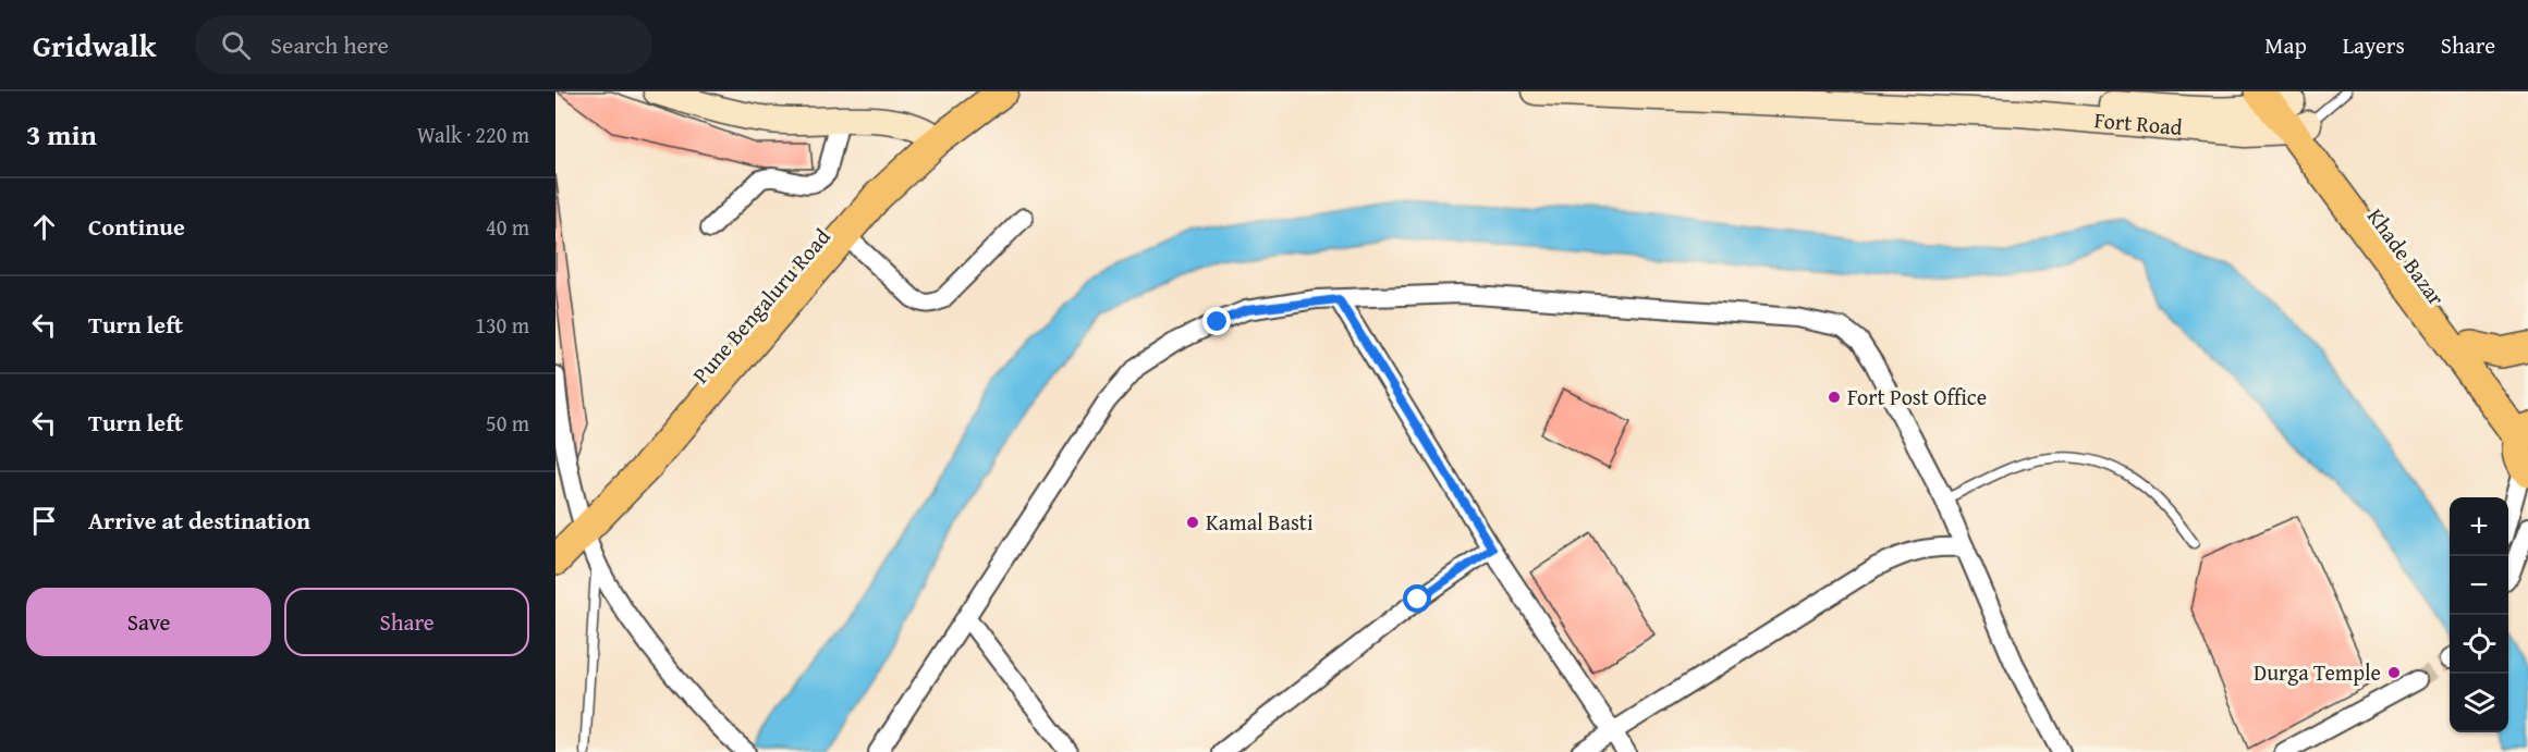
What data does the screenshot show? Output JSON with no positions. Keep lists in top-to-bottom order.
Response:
{
  "streets": {
    "main road": ["Fort Road", "Khade Bazar", "Pune Bengaluru Road"]
  },
  "crossings": [
    ["Fort Road", "Khade Bazar"]
  ],
  "places": ["Fort Post Office", "Kamal Basti", "Durga Temple"],
  "page": {
    "header": "Gridwalk",
    "search": "Search here",
    "nav": ["Map", "Layers", "Share"],
    "heading": ["3 min", "Walk · 220 m"],
    "list": [
      ["Continue", "40 m"],
      ["Turn left", "130 m"],
      ["Turn left", "50 m"],
      "Arrive at destination"
    ],
    "map_buttons": ["+", "−"],
    "buttons": ["Save", "Share"]
  }
}
